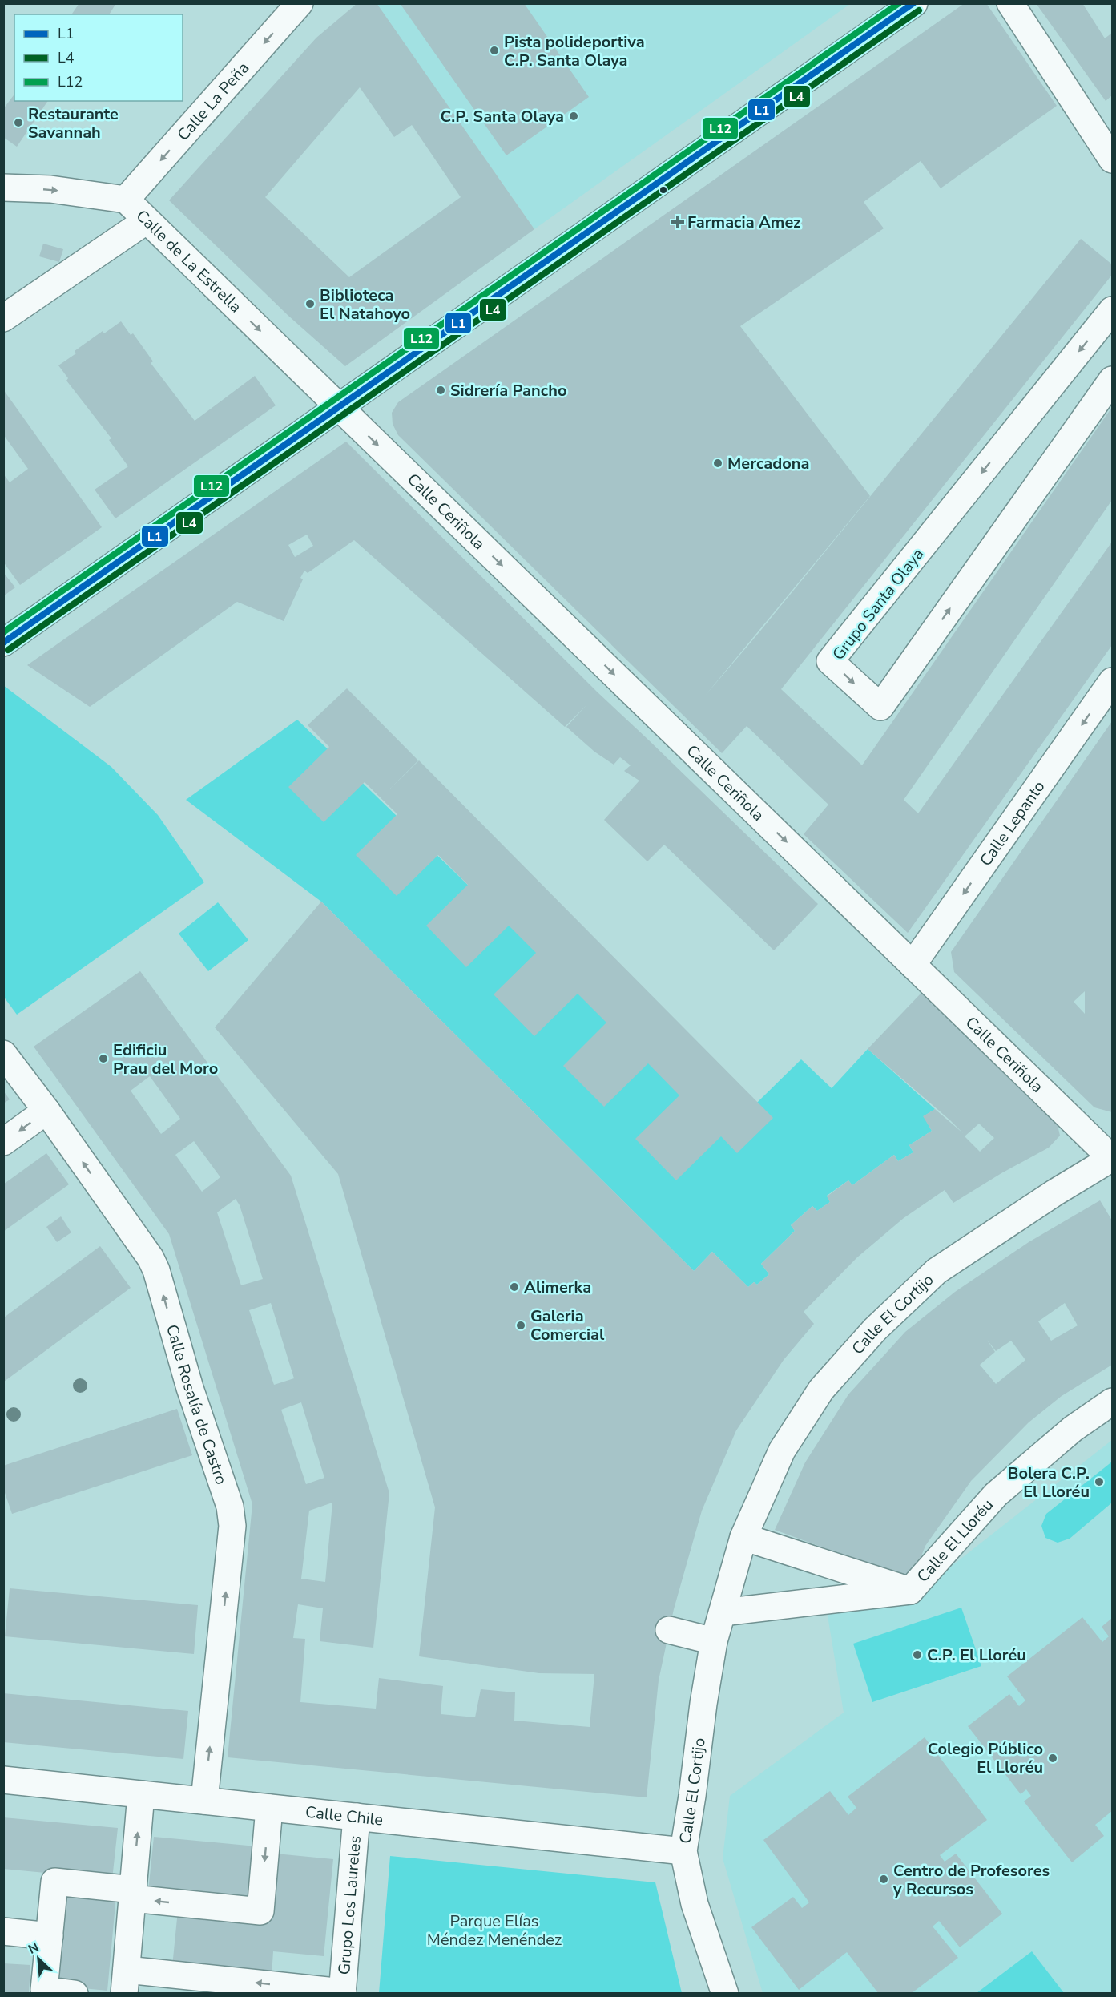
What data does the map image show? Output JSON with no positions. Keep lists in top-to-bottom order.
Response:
{
  "streets": {
    "street": [
      "Calle La Peña",
      "Calle de La Estrella",
      "Calle Ceriñola",
      "Grupo Santa Olaya",
      "Calle Lepanto",
      "Calle El Cortijo",
      "Calle Rosalía de Castro",
      "Calle El Lloréu",
      "Calle Chile",
      "Grupo Los Laureles"
    ]
  },
  "crossings": [
    ["Calle La Peña", "Calle de La Estrella"],
    ["Calle de La Estrella", "Calle Ceriñola"],
    ["Calle Ceriñola", "Calle Lepanto"],
    ["Calle Ceriñola", "Calle El Cortijo"],
    ["Calle El Cortijo", "Calle Chile"],
    ["Calle Rosalía de Castro", "Calle Chile"],
    ["Calle Chile", "Grupo Los Laureles"]
  ],
  "one_way": [
    "Calle La Peña",
    "Calle de La Estrella",
    "Calle Ceriñola",
    "Calle Lepanto",
    "Calle Rosalía de Castro"
  ],
  "parks": ["Parque Elías Méndez Menéndez"],
  "places": {
    "other": [
      "Pista polideportiva C.P. Santa Olaya",
      "C.P. Santa Olaya",
      "Restaurante Savannah",
      "Biblioteca El Natahoyo",
      "Sidrería Pancho",
      "Mercadona",
      "Edificiu Prau del Moro",
      "Alimerka",
      "Galeria Comercial",
      "Bolera C.P. El Lloréu",
      "C.P. El Lloréu",
      "Colegio Público El Lloréu",
      "Centro de Profesores y Recursos"
    ],
    "health": ["Farmacia Amez"]
  },
  "lines": ["transit line L1", "transit line L12", "transit line L4"],
  "legend": ["L1", "L4", "L12"],
  "north": "top left"
}
